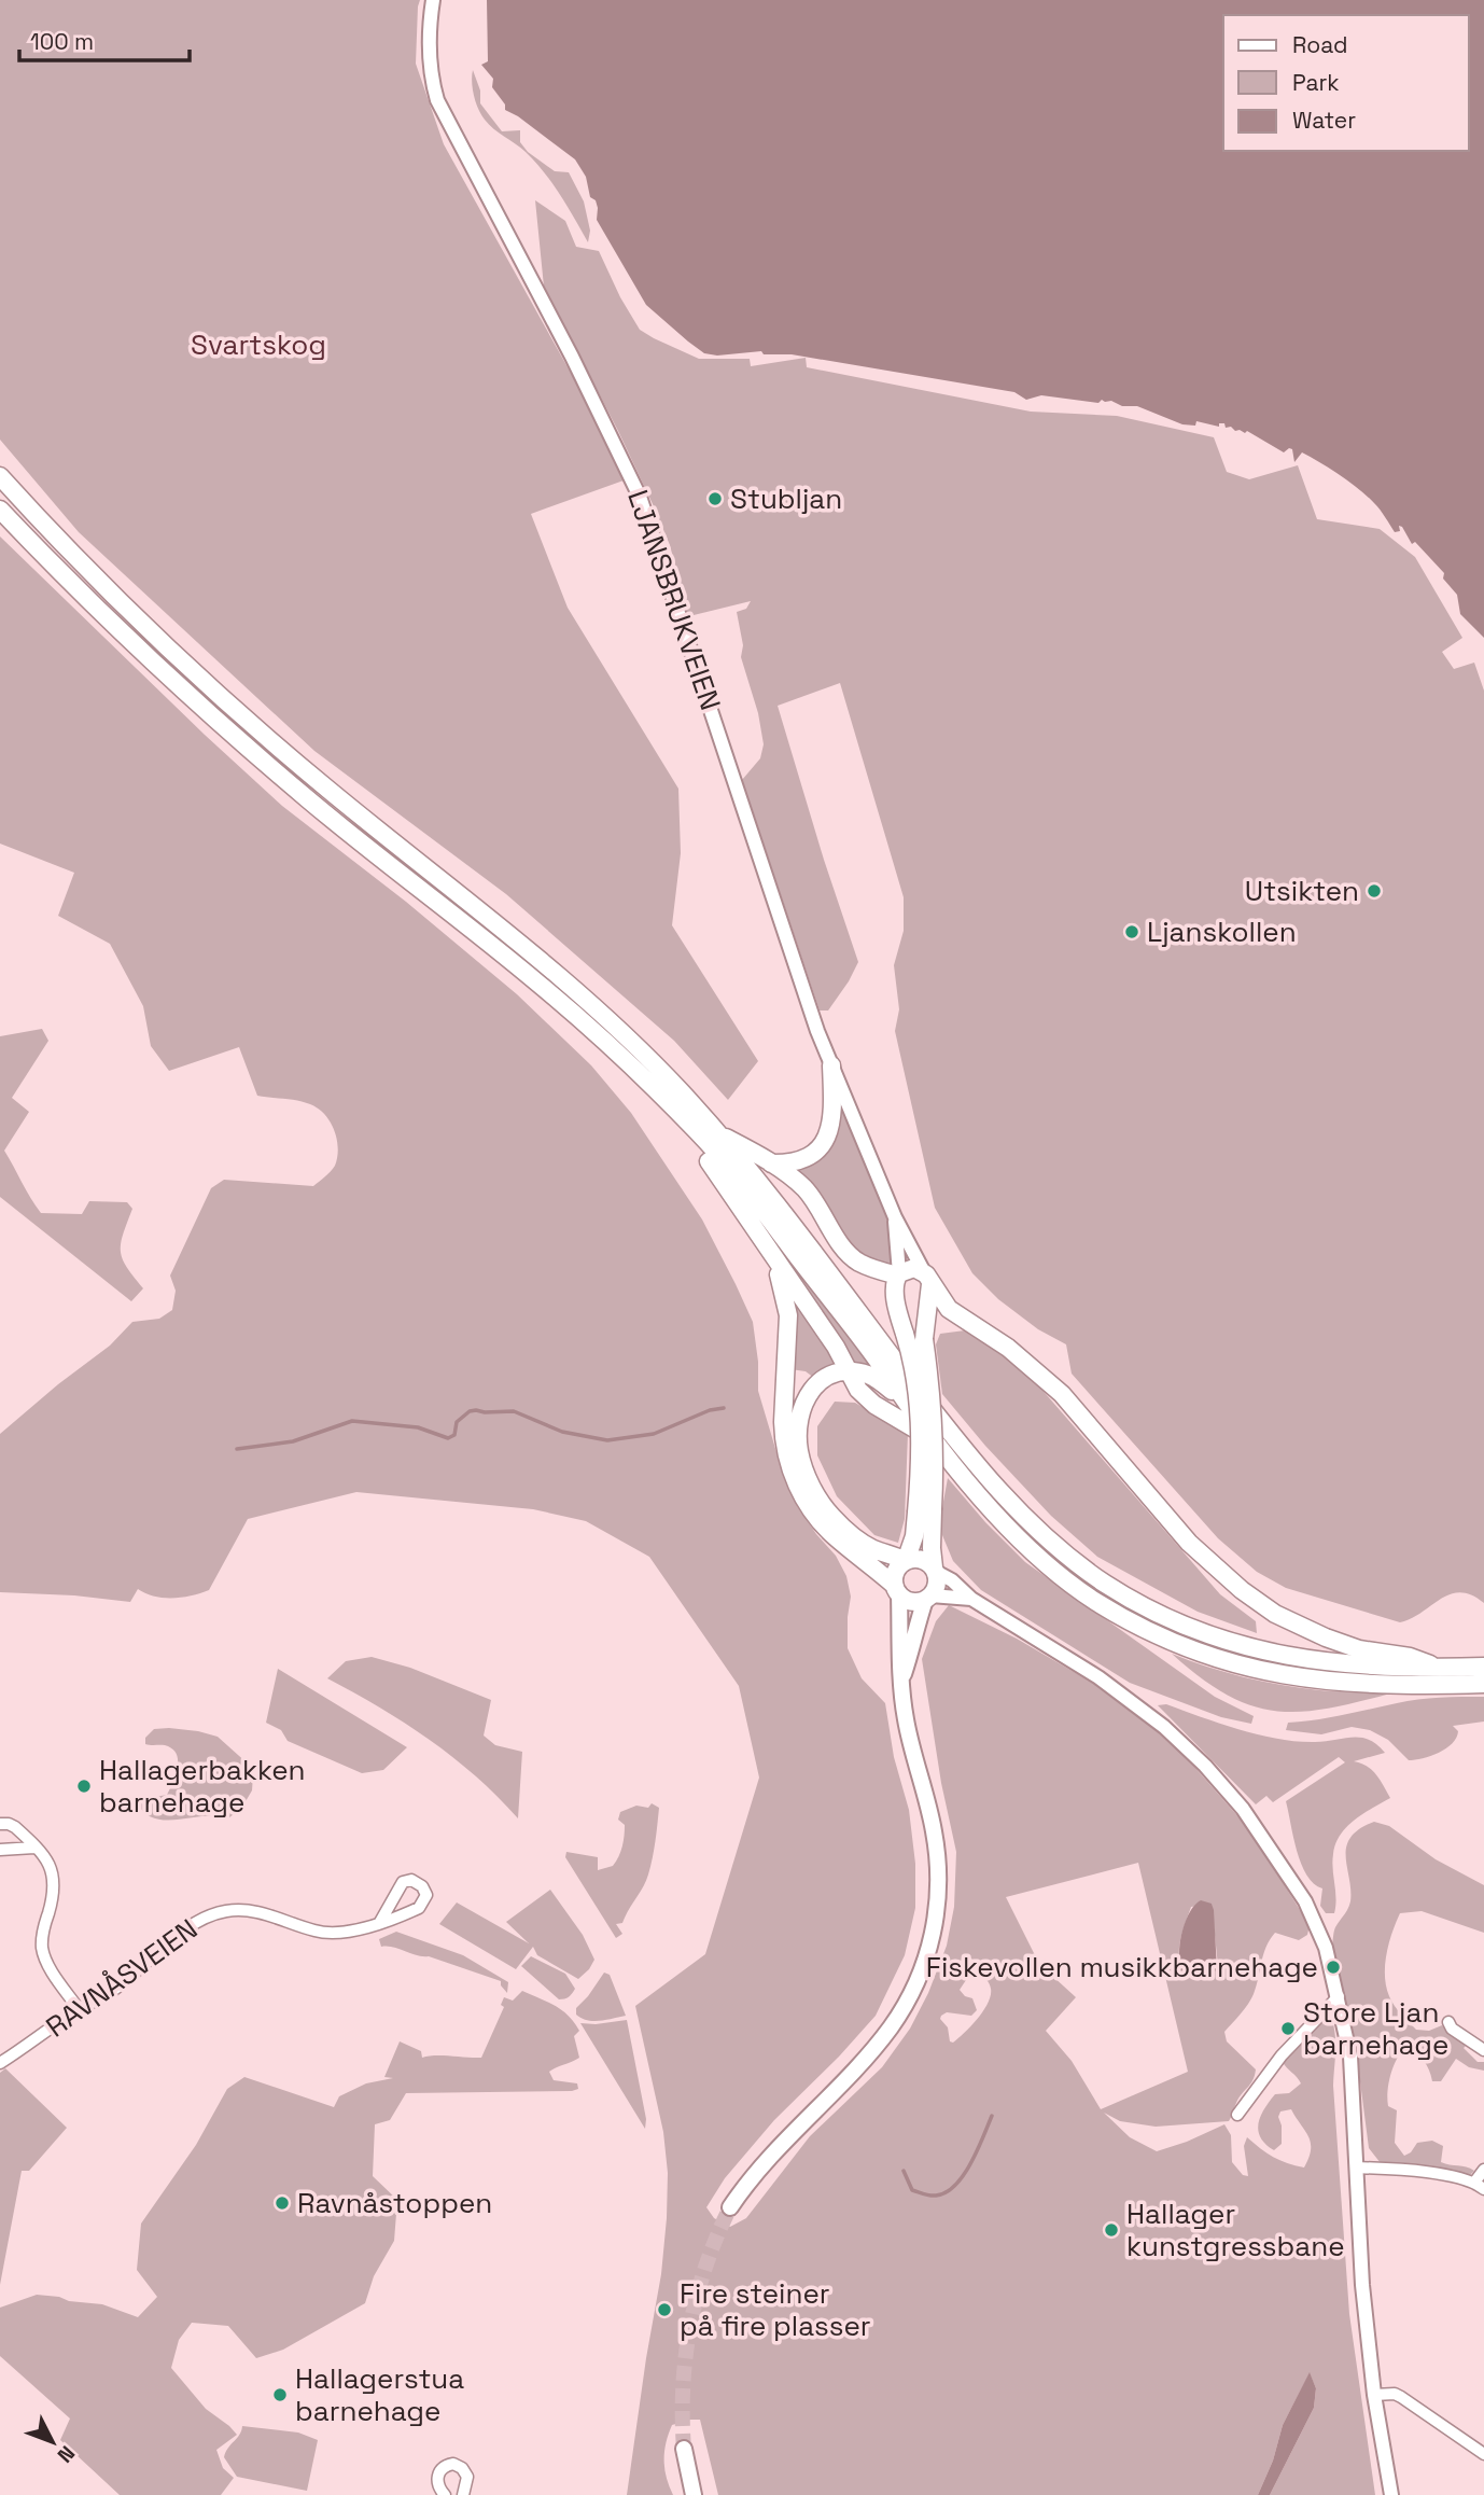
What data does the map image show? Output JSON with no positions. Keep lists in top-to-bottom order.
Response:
{
  "streets": {
    "main road": ["LJANSBRUKVEIEN"],
    "street": ["RAVNÅSVEIEN"]
  },
  "parks": ["Svartskog"],
  "places": [
    "Stubljan",
    "Utsikten",
    "Ljanskollen",
    "Hallagerbakken barnehage",
    "Fiskevollen musikkbarnehage",
    "Store Ljan barnehage",
    "Ravnåstoppen",
    "Hallager kunstgressbane",
    "Fire steiner på fire plasser",
    "Hallagerstua barnehage"
  ],
  "legend": ["Road", "Park", "Water"],
  "scale_bar": "100 m",
  "north": "bottom right"
}
